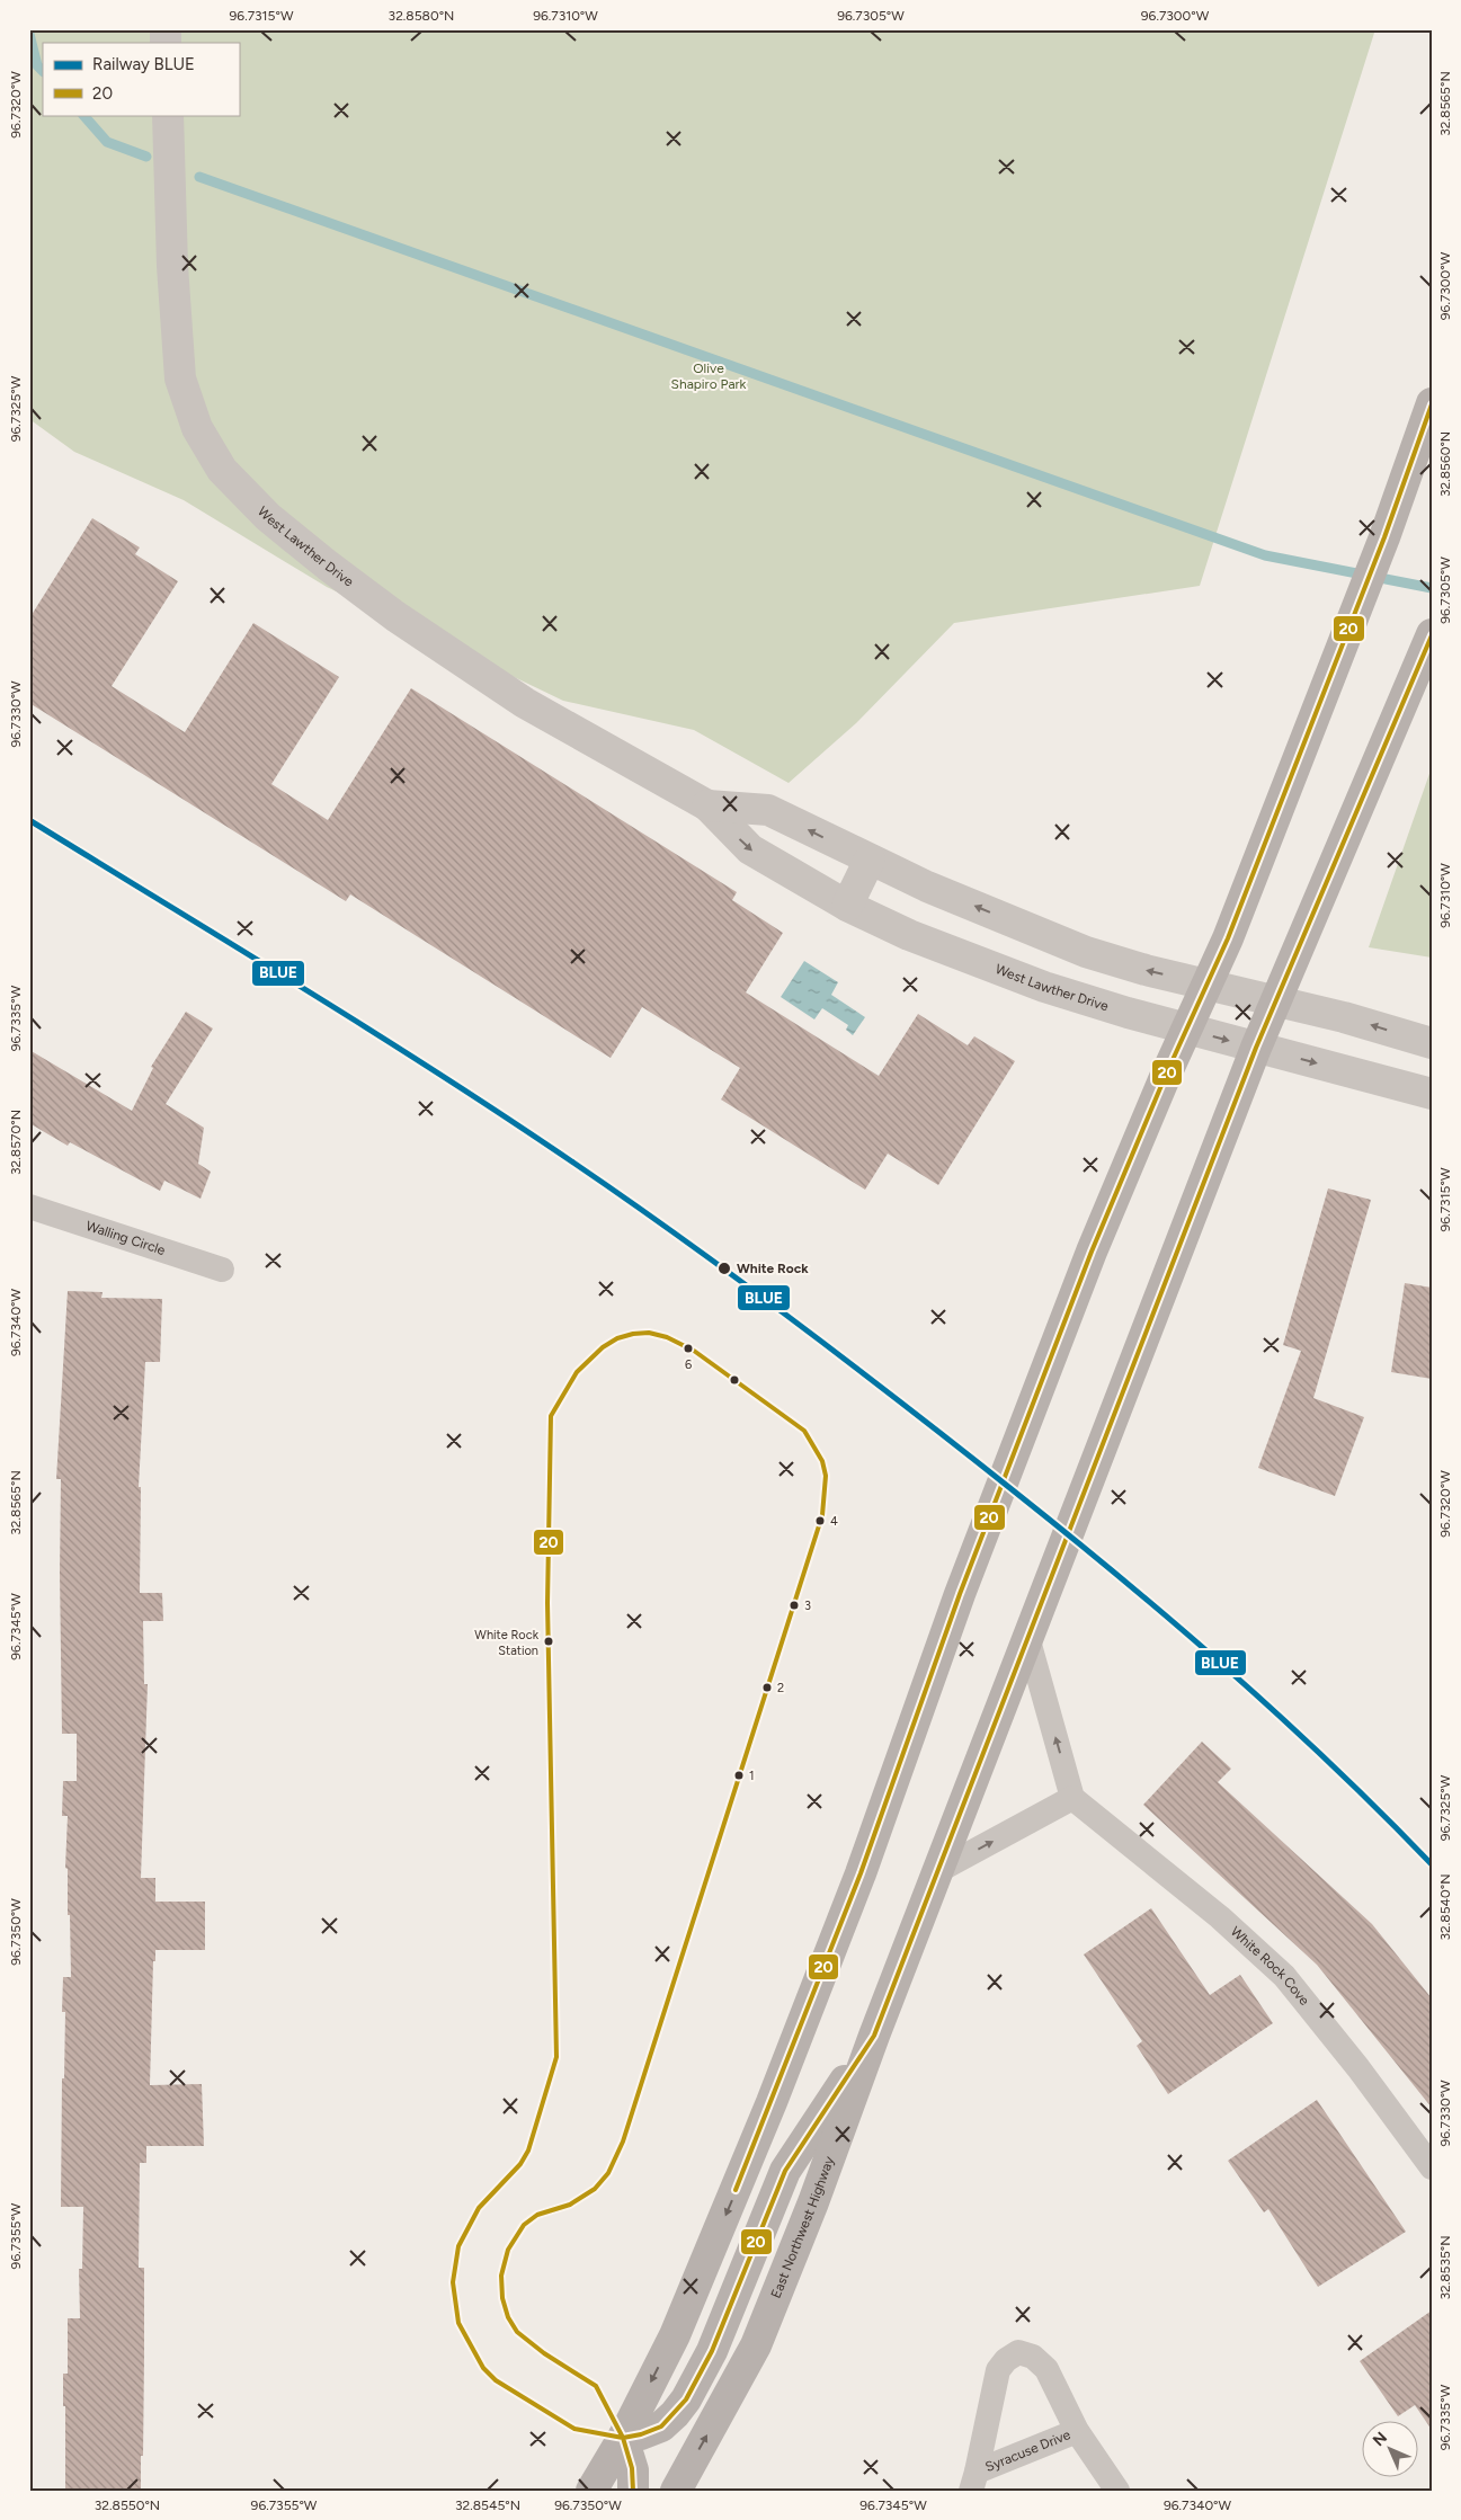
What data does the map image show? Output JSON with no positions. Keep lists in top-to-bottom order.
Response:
{
  "streets": {
    "main road": ["East Northwest Highway"],
    "street": [
      "West Lawther Drive",
      "Walling Circle",
      "White Rock Cove",
      "Syracuse Drive"
    ]
  },
  "crossings": [
    ["West Lawther Drive", "East Northwest Highway"]
  ],
  "parks": ["Olive Shapiro Park"],
  "places": [
    "White Rock",
    "6",
    "4",
    "3",
    "White Rock Station",
    "2",
    "1"
  ],
  "lines": ["transit line 20", "rail line BLUE"],
  "legend": ["Railway BLUE", "20"],
  "north": "top left",
  "coordinates": [
    "96.7315°W",
    "32.8580°N",
    "96.7310°W",
    "96.7305°W",
    "96.7300°W",
    "32.8565°N",
    "96.7320°W",
    "96.7325°W",
    "32.8560°N",
    "96.7330°W",
    "96.7335°W",
    "32.8570°N",
    "96.7340°W",
    "96.7345°W",
    "32.8540°N",
    "96.7350°W",
    "96.7355°W",
    "32.8535°N",
    "32.8550°N",
    "32.8545°N"
  ]
}
